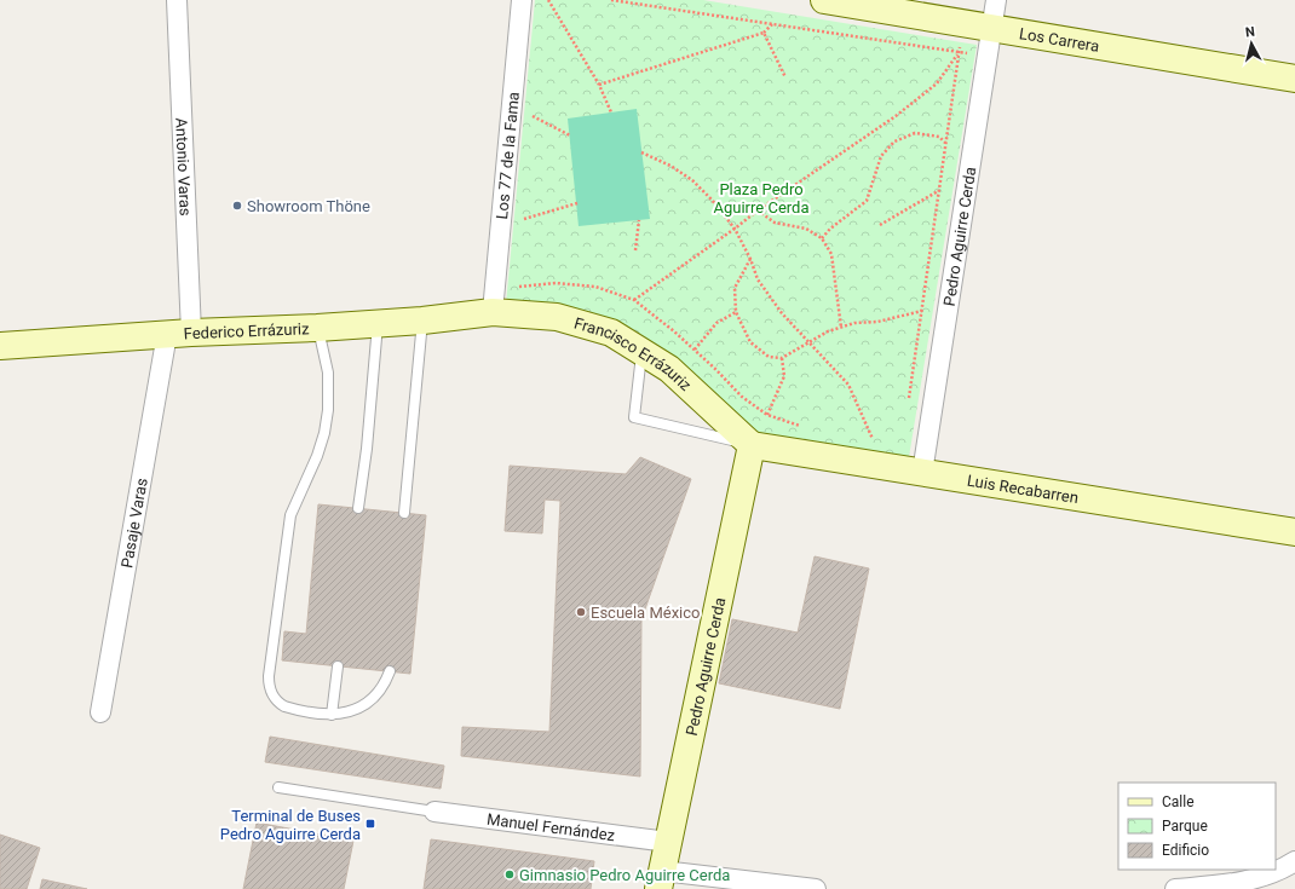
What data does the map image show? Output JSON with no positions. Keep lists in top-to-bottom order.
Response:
{
  "streets": {
    "street": [
      "Los Carrera",
      "Los 77 de la Fama",
      "Antonio Varas",
      "Pedro Aguirre Cerda",
      "Federico Errázuriz",
      "Francisco Errázuriz",
      "Luis Recabarren",
      "Pasaje Varas",
      "Manuel Fernández"
    ]
  },
  "crossings": [
    ["Los Carrera", "Pedro Aguirre Cerda"],
    ["Los 77 de la Fama", "Federico Errázuriz"],
    ["Los 77 de la Fama", "Francisco Errázuriz"],
    ["Antonio Varas", "Federico Errázuriz"],
    ["Antonio Varas", "Pasaje Varas"],
    ["Pedro Aguirre Cerda", "Francisco Errázuriz"],
    ["Pedro Aguirre Cerda", "Luis Recabarren"],
    ["Pedro Aguirre Cerda", "Manuel Fernández"],
    ["Federico Errázuriz", "Francisco Errázuriz"],
    ["Federico Errázuriz", "Pasaje Varas"],
    ["Francisco Errázuriz", "Luis Recabarren"]
  ],
  "parks": ["Plaza Pedro Aguirre Cerda"],
  "places": {
    "other": ["Showroom Thöne", "Escuela México", "Gimnasio Pedro Aguirre Cerda"],
    "transit": ["Terminal de Buses Pedro Aguirre Cerda"]
  },
  "legend": ["Calle", "Parque", "Edificio"],
  "north": "top"
}
